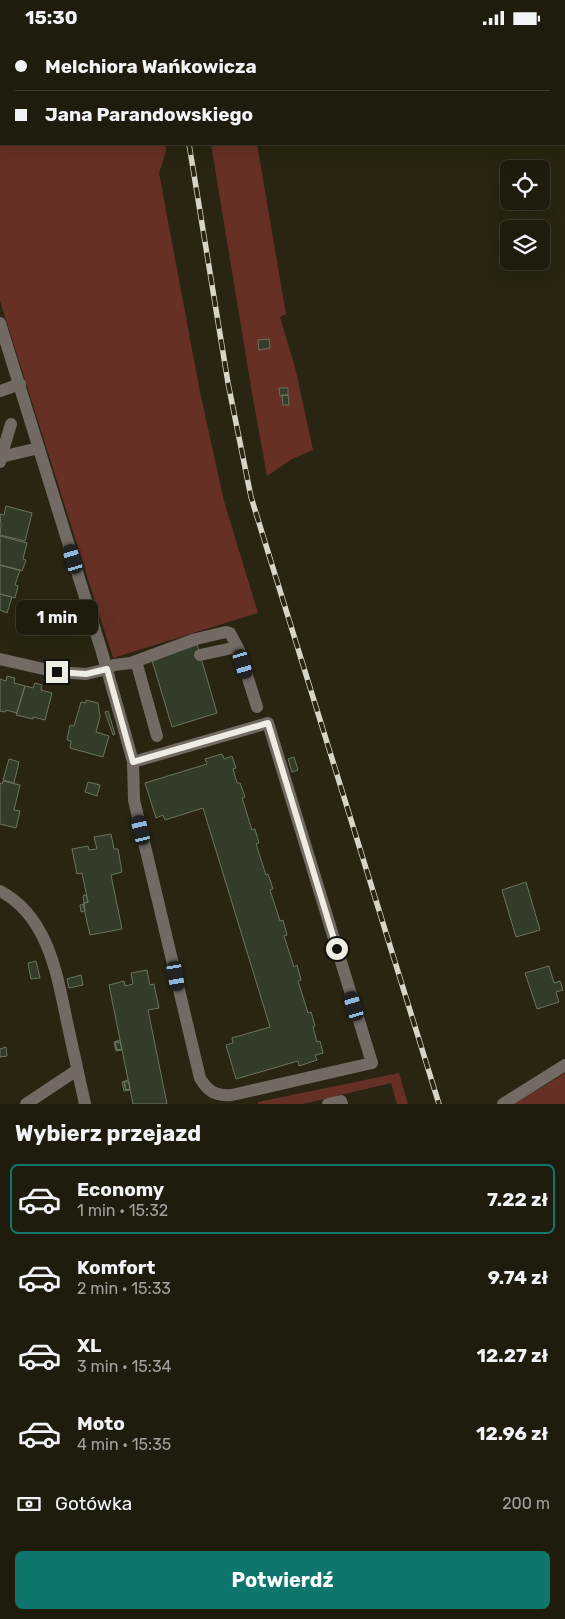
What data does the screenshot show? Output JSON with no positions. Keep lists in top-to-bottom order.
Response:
{
  "page": {
    "status": "15:30",
    "banner": ["Melchiora Wańkowicza", "Jana Parandowskiego"],
    "bubble": "1 min",
    "heading": "Wybierz przejazd",
    "list": [
      {
        "name": "Economy",
        "note": "1 min · 15:32",
        "value": "7.22 zł"
      },
      {
        "name": "Komfort",
        "note": "2 min · 15:33",
        "value": "9.74 zł"
      },
      {
        "name": "XL",
        "note": "3 min · 15:34",
        "value": "12.27 zł"
      },
      {
        "name": "Moto",
        "note": "4 min · 15:35",
        "value": "12.96 zł"
      }
    ],
    "pay": ["Gotówka", "200 m"],
    "buttons": "Potwierdź"
  }
}
